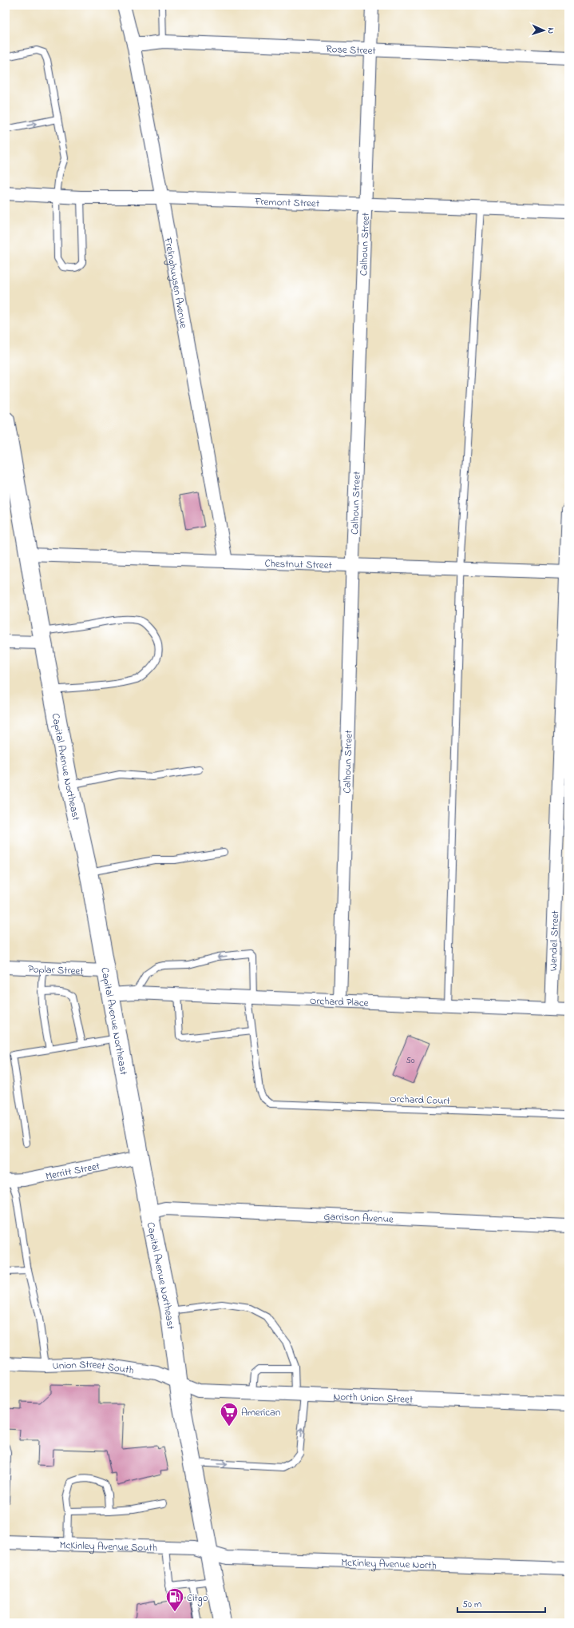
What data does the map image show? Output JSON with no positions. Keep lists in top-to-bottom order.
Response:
{
  "streets": {
    "main road": ["Capital Avenue Northeast"],
    "street": [
      "Rose Street",
      "Fremont Street",
      "Calhoun Street",
      "Frelinghuysen Avenue",
      "Chestnut Street",
      "Wendell Street",
      "Poplar Street",
      "Orchard Place",
      "Merritt Street",
      "Garrison Avenue",
      "Union Street South",
      "North Union Street",
      "McKinley Avenue South",
      "McKinley Avenue North"
    ],
    "lane": ["Orchard Court"]
  },
  "crossings": [
    ["Rose Street", "Calhoun Street"],
    ["Rose Street", "Frelinghuysen Avenue"],
    ["Fremont Street", "Calhoun Street"],
    ["Fremont Street", "Frelinghuysen Avenue"],
    ["Calhoun Street", "Chestnut Street"],
    ["Calhoun Street", "Orchard Place"],
    ["Frelinghuysen Avenue", "Chestnut Street"],
    ["Chestnut Street", "Capital Avenue Northeast"],
    ["Chestnut Street", "Wendell Street"],
    ["Capital Avenue Northeast", "Poplar Street"],
    ["Capital Avenue Northeast", "Orchard Place"],
    ["Capital Avenue Northeast", "Merritt Street"],
    ["Capital Avenue Northeast", "Garrison Avenue"],
    ["Capital Avenue Northeast", "Union Street South"],
    ["Capital Avenue Northeast", "North Union Street"],
    ["Capital Avenue Northeast", "McKinley Avenue South"],
    ["Capital Avenue Northeast", "McKinley Avenue North"],
    ["Wendell Street", "Orchard Place"],
    ["Union Street South", "North Union Street"],
    ["McKinley Avenue South", "McKinley Avenue North"]
  ],
  "places": {
    "supermarket": ["American"],
    "fuel station": ["Citgo"]
  },
  "house_numbers": ["50"],
  "scale_bar": "50 m",
  "north": "right"
}
